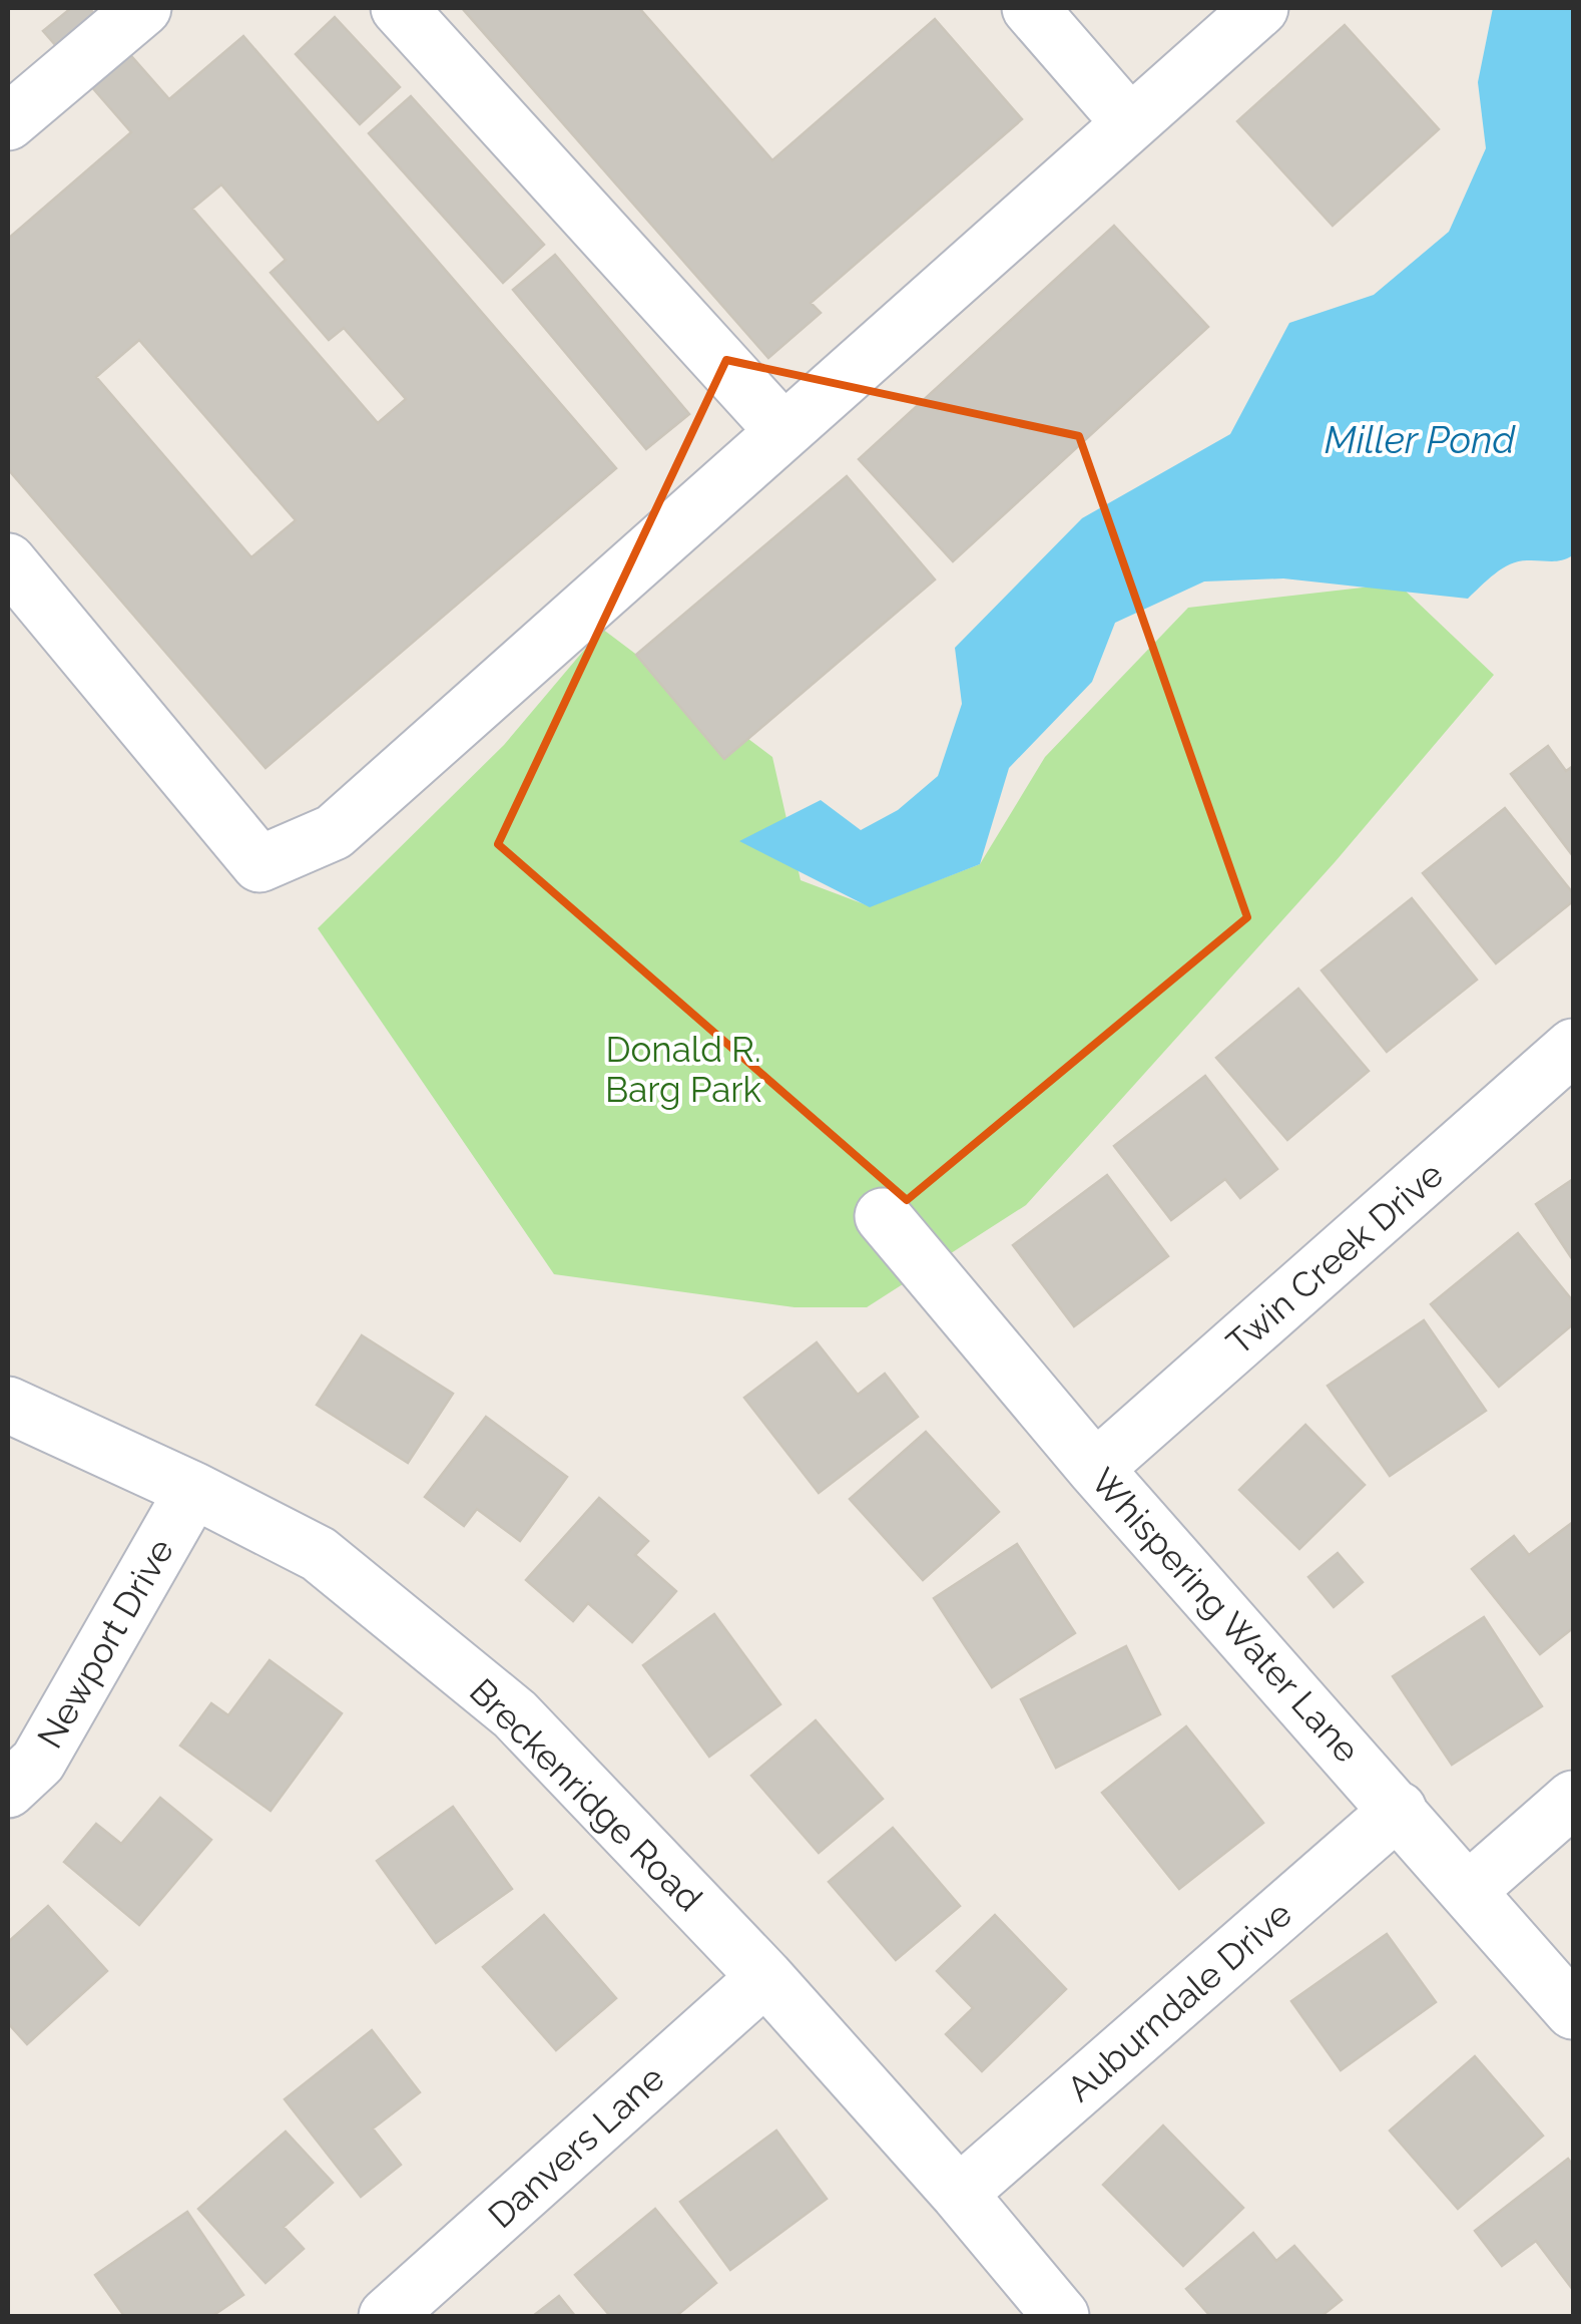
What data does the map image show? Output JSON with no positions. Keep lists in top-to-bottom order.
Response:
{
  "streets": {
    "street": [
      "Twin Creek Drive",
      "Whispering Water Lane",
      "Newport Drive",
      "Breckenridge Road",
      "Auburndale Drive",
      "Danvers Lane"
    ]
  },
  "crossings": [
    ["Twin Creek Drive", "Whispering Water Lane"],
    ["Whispering Water Lane", "Auburndale Drive"],
    ["Newport Drive", "Breckenridge Road"],
    ["Breckenridge Road", "Auburndale Drive"],
    ["Breckenridge Road", "Danvers Lane"]
  ],
  "water": ["Miller Pond"],
  "parks": ["Donald R. Barg Park"]
}
